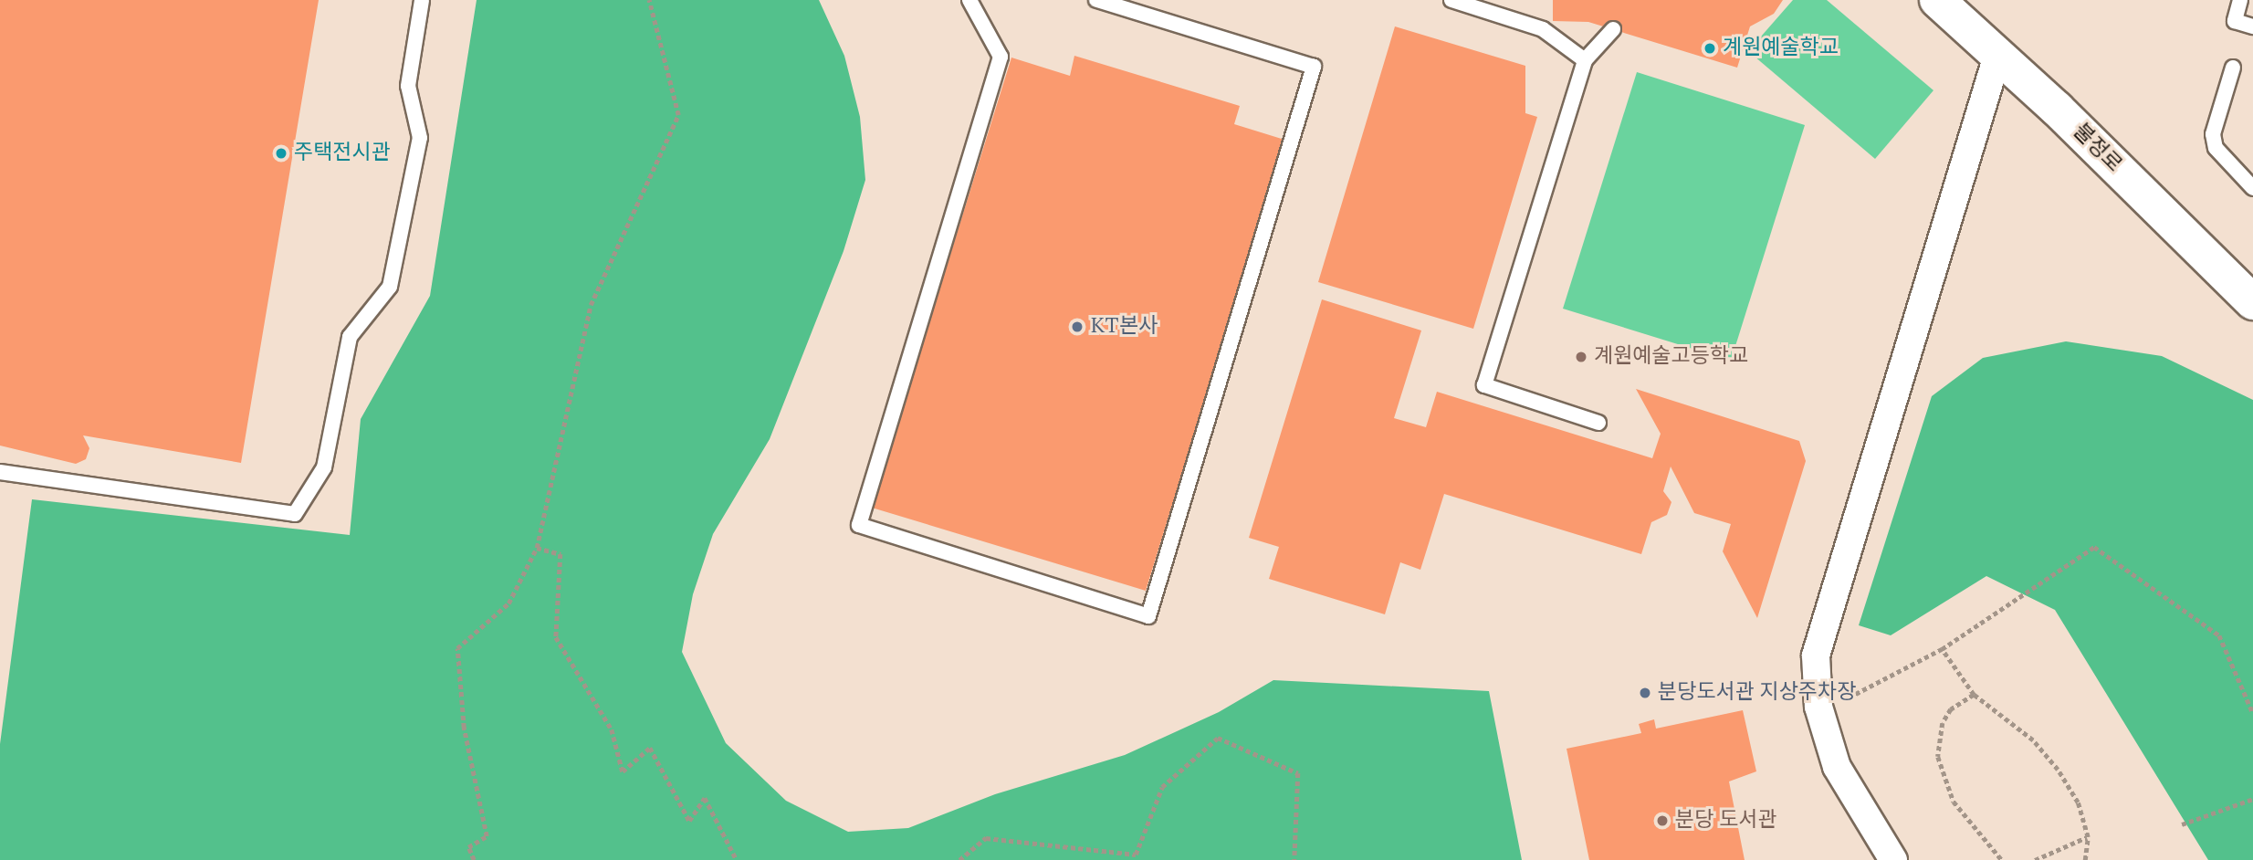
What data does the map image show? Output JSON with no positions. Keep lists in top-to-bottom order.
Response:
{
  "streets": {
    "main road": ["불정로"]
  },
  "places": [
    "계원예술학교",
    "주택전시관",
    "KT본사",
    "계원예술고등학교",
    "분당도서관 지상주차장",
    "분당 도서관"
  ]
}
